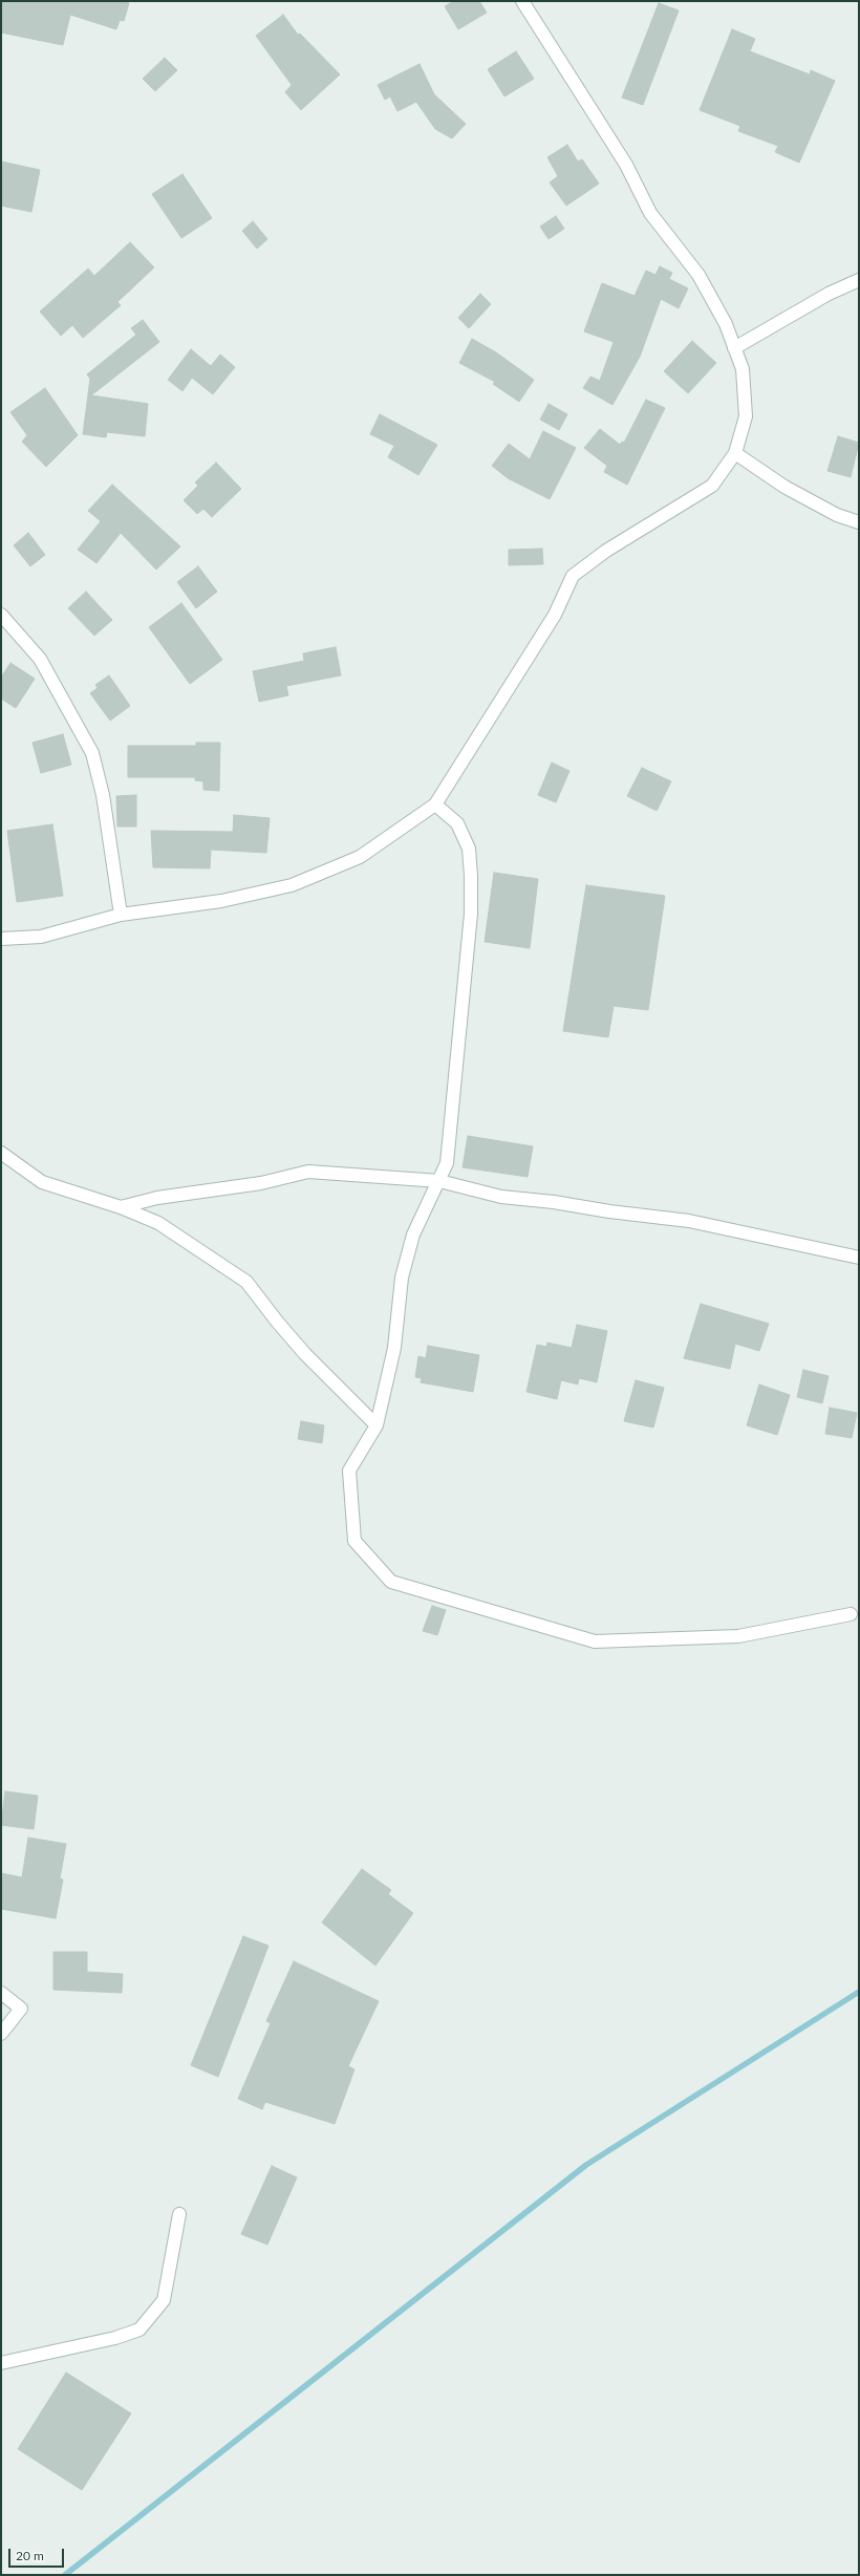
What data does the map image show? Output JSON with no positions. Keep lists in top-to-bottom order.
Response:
{
  "scale_bar": "20 m"
}
